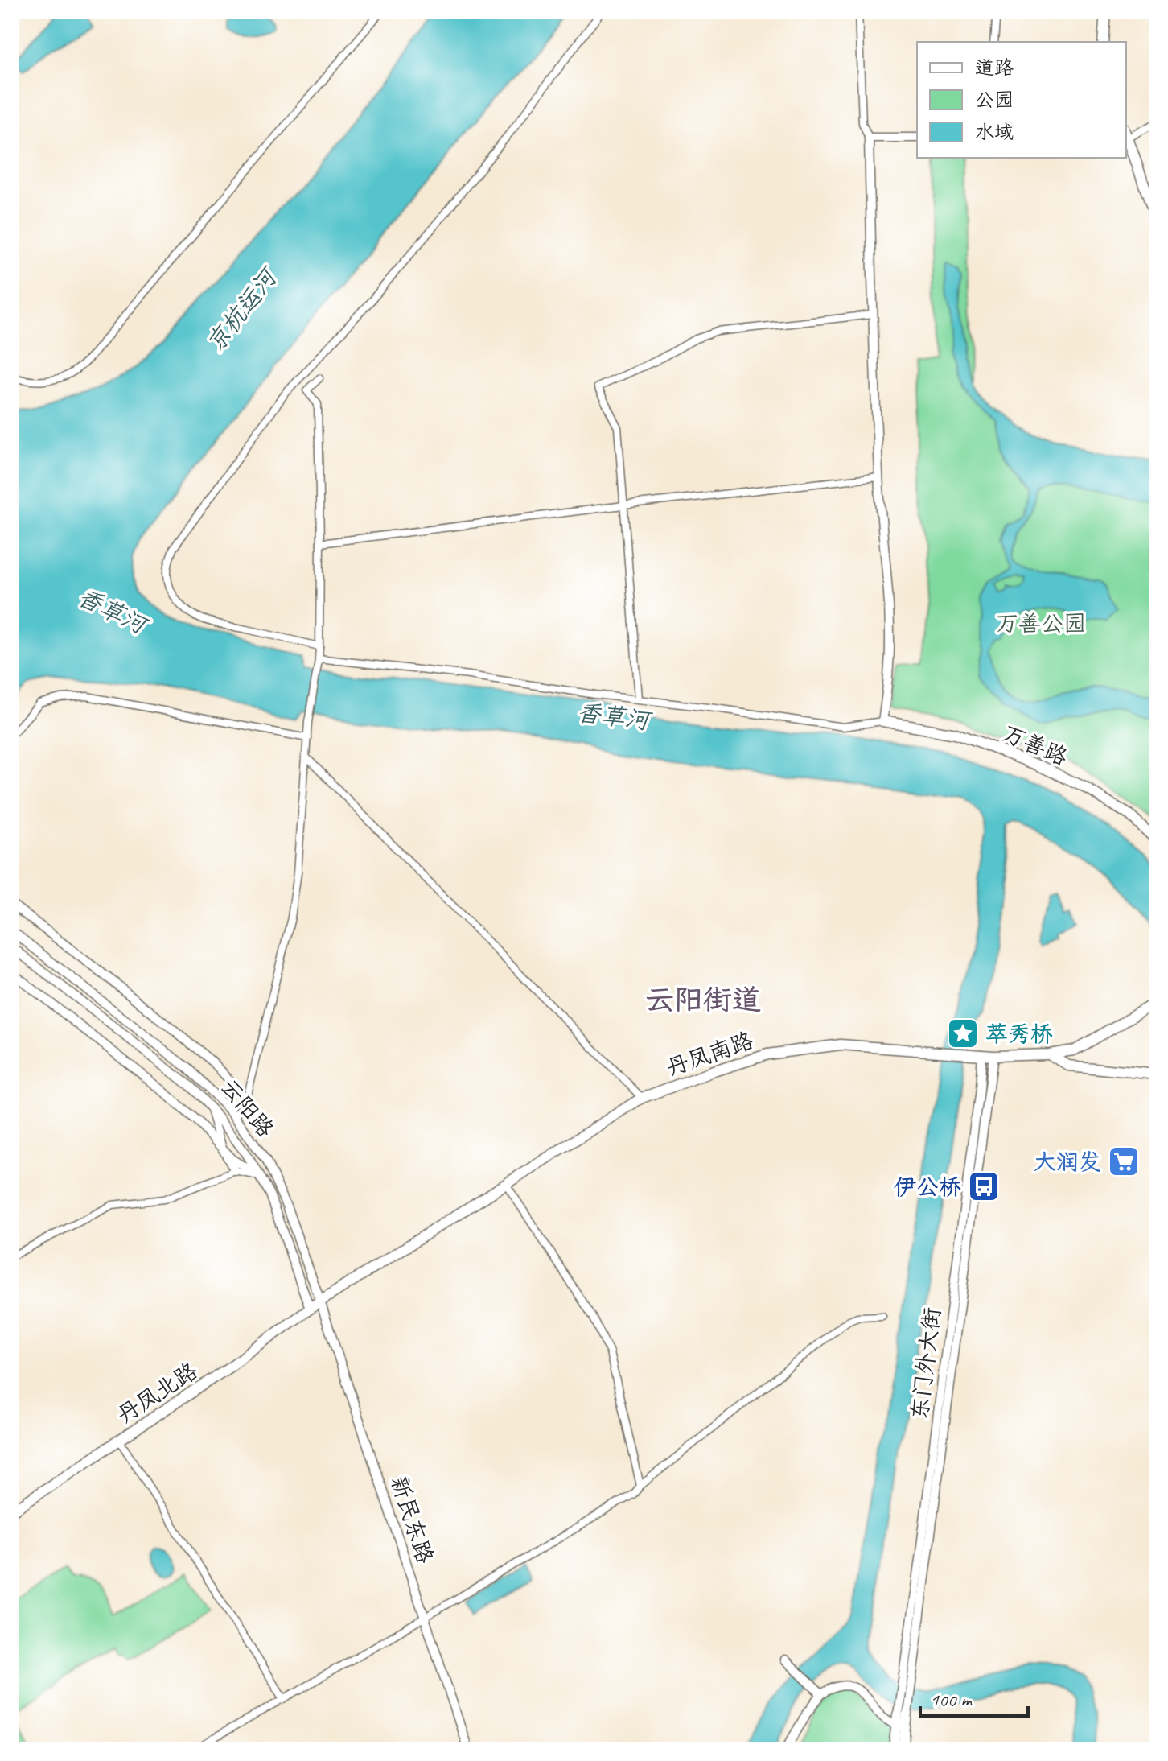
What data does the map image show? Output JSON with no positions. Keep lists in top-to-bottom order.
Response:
{
  "streets": {
    "main road": ["万善路", "丹凤南路", "丹凤北路"],
    "street": ["云阳路", "东门外大街", "新民东路"]
  },
  "crossings": [
    ["丹凤南路", "云阳路"],
    ["丹凤南路", "东门外大街"],
    ["丹凤南路", "丹凤北路"],
    ["丹凤南路", "新民东路"],
    ["云阳路", "丹凤北路"],
    ["云阳路", "新民东路"],
    ["丹凤北路", "新民东路"]
  ],
  "districts": ["云阳街道"],
  "water": ["京杭运河", "香草河"],
  "parks": ["万善公园"],
  "places": {
    "place": ["萃秀桥"],
    "supermarket": ["大润发"],
    "bus stop": ["伊公桥"]
  },
  "legend": ["道路", "公园", "水域"],
  "scale_bar": "100 m"
}
